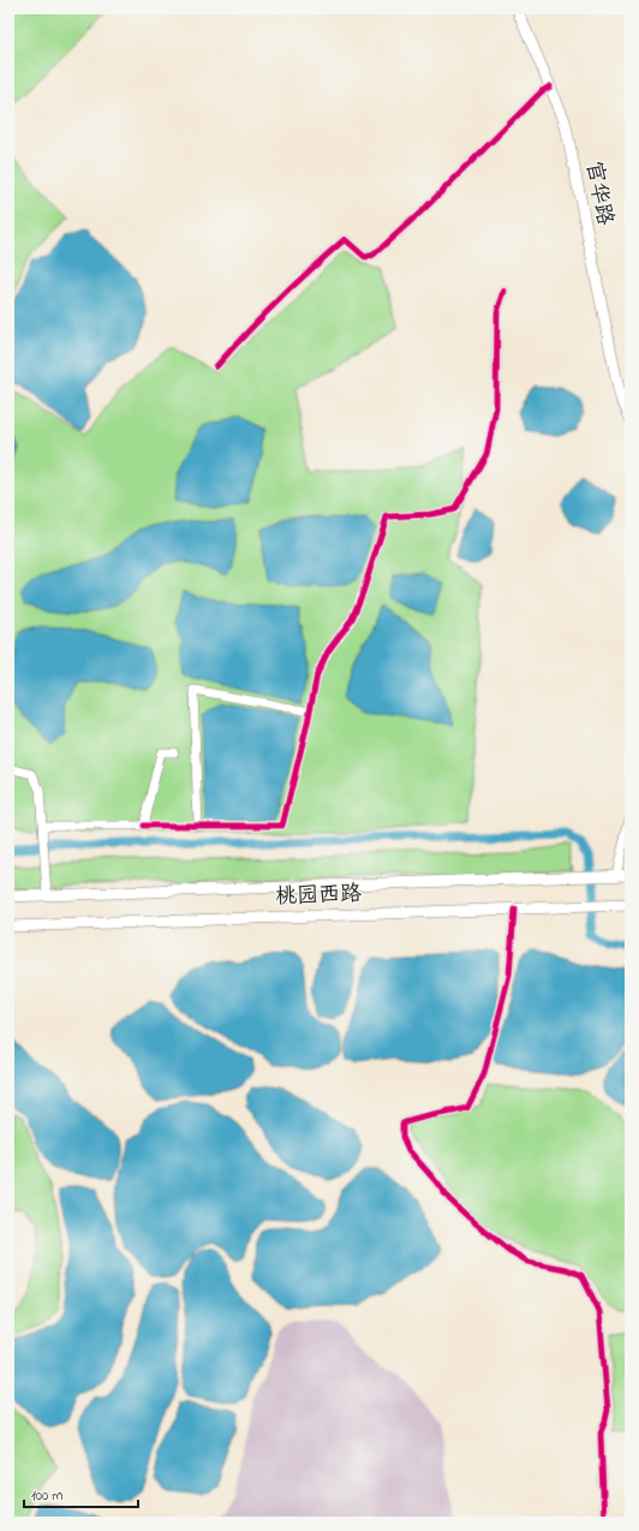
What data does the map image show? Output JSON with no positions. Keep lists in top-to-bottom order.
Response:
{
  "streets": {
    "main road": ["官华路", "桃园西路"]
  },
  "scale_bar": "100 m"
}
